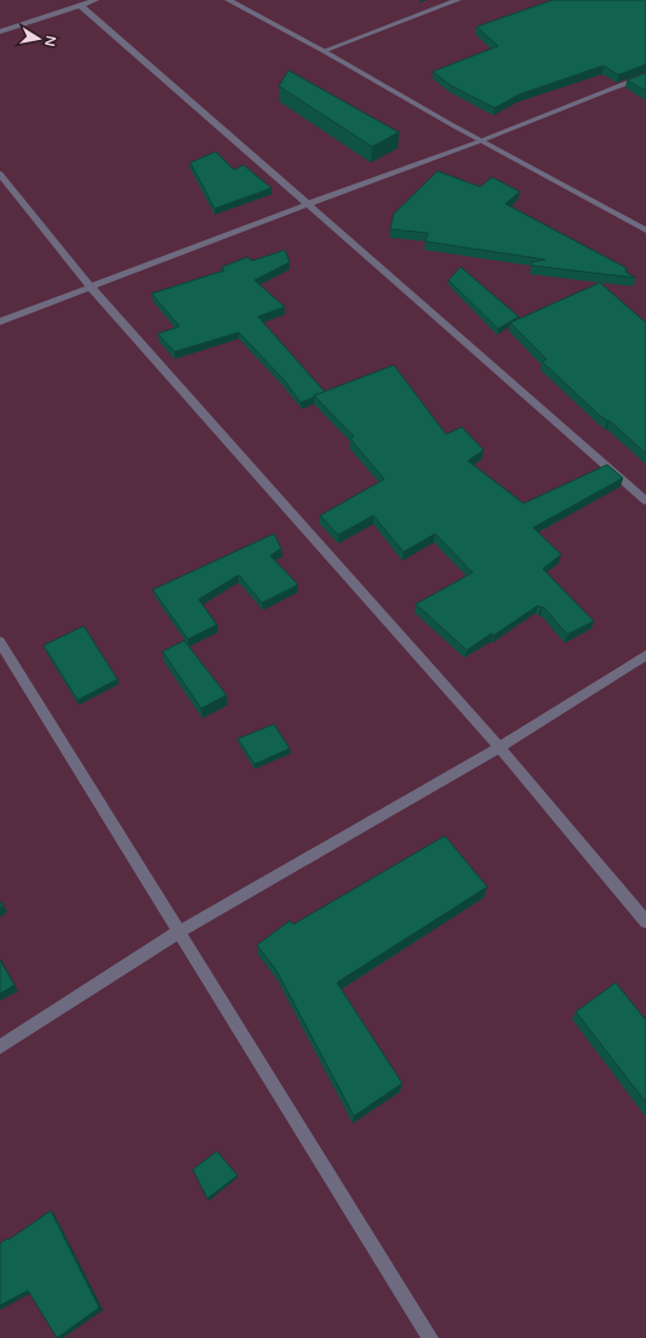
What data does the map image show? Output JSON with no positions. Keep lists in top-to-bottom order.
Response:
{
  "north": "right"
}
